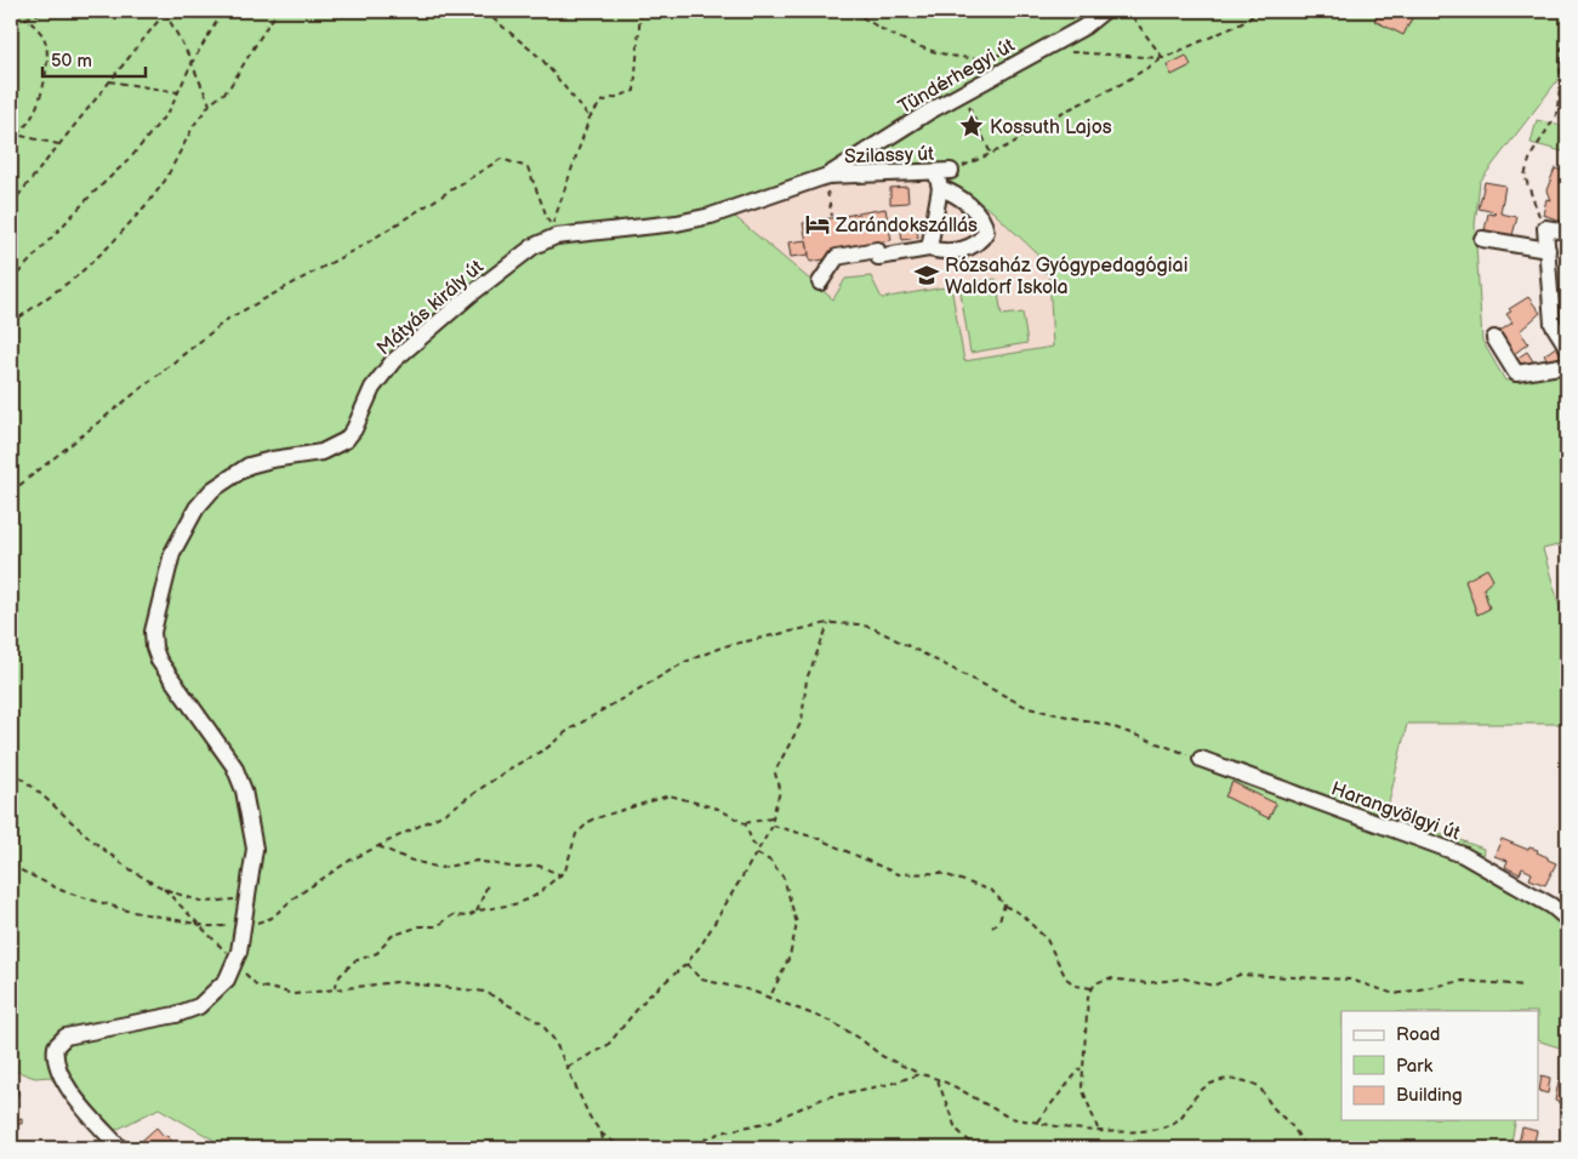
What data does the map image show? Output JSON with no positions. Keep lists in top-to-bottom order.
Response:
{
  "streets": {
    "street": [
      "Tündérhegyi út",
      "Szilassy út",
      "Mátyás király út",
      "Harangvölgyi út"
    ]
  },
  "crossings": [
    ["Tündérhegyi út", "Szilassy út"],
    ["Tündérhegyi út", "Mátyás király út"],
    ["Szilassy út", "Mátyás király út"]
  ],
  "places": {
    "place": ["Kossuth Lajos"],
    "hotel": ["Zarándokszállás"],
    "school or university": ["Rózsaház Gyógypedagógiai Waldorf Iskola"]
  },
  "legend": ["Road", "Park", "Building"],
  "scale_bar": "50 m"
}
